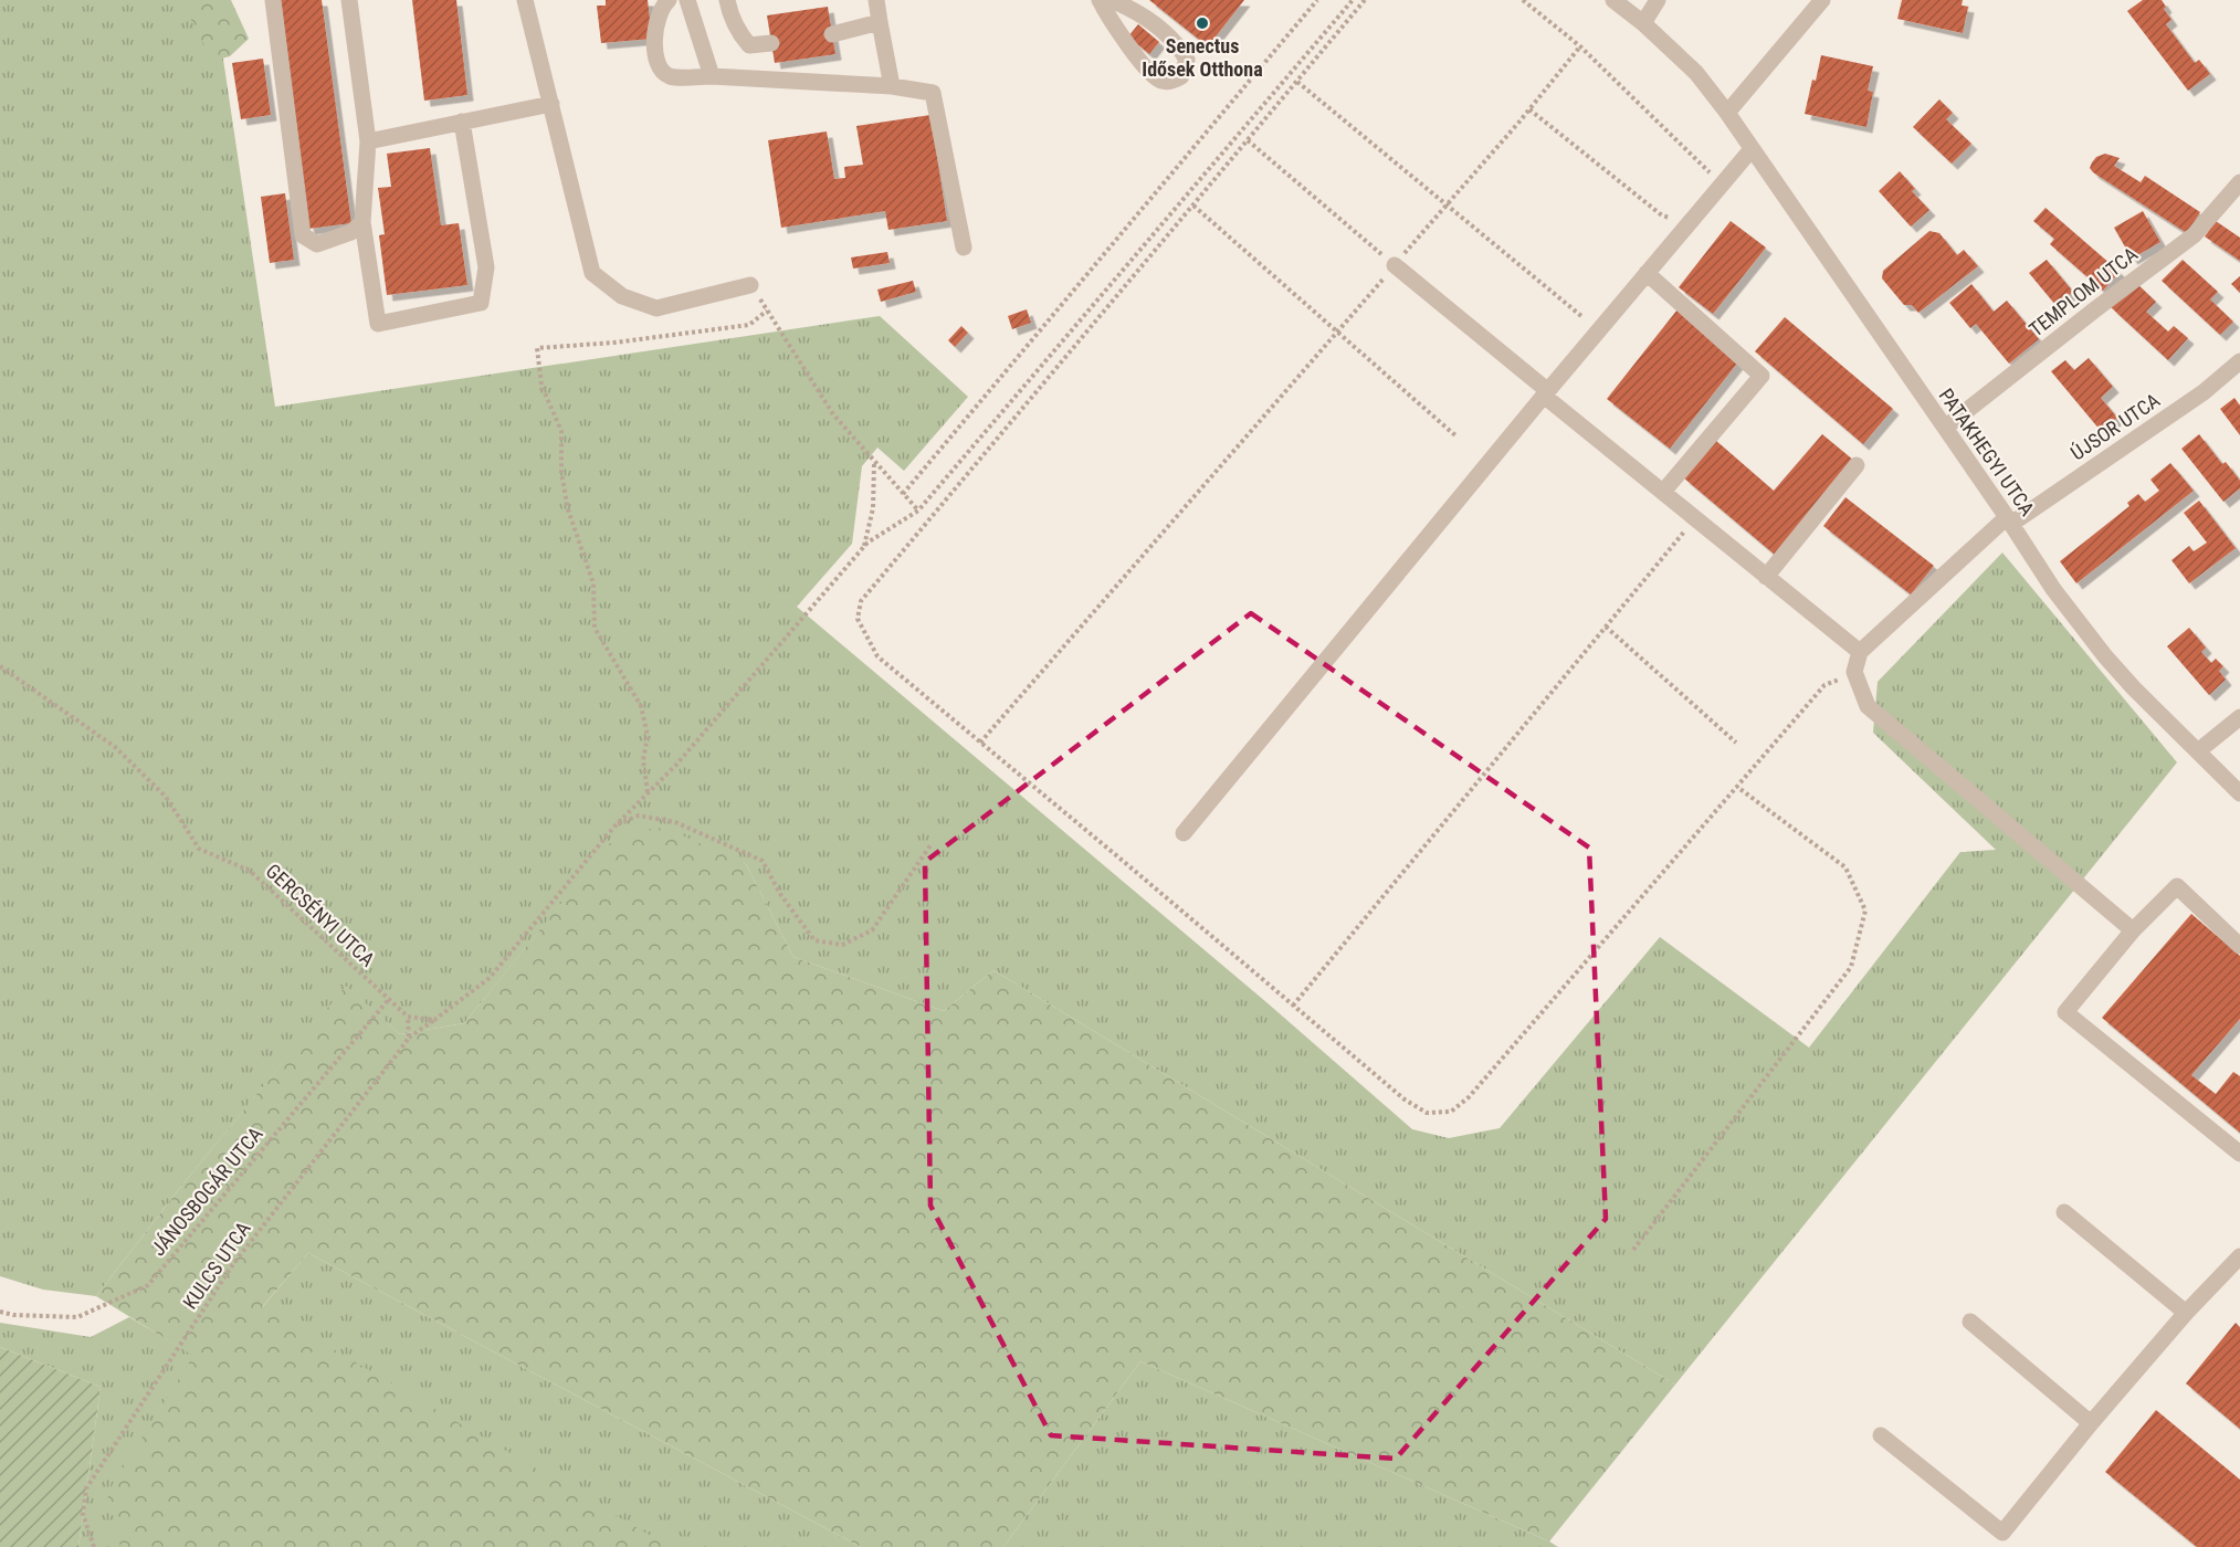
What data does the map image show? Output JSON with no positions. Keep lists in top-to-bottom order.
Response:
{
  "streets": {
    "street": ["TEMPLOM UTCA", "ÚJSOR UTCA", "PATAKHEGYI UTCA"],
    "path": ["GERCSÉNYI UTCA", "JÁNOSBOGÁR UTCA", "KULCS UTCA"]
  },
  "crossings": [
    ["TEMPLOM UTCA", "PATAKHEGYI UTCA"],
    ["ÚJSOR UTCA", "PATAKHEGYI UTCA"],
    ["GERCSÉNYI UTCA", "JÁNOSBOGÁR UTCA"]
  ],
  "places": ["Senectus Idősek Otthona"]
}
